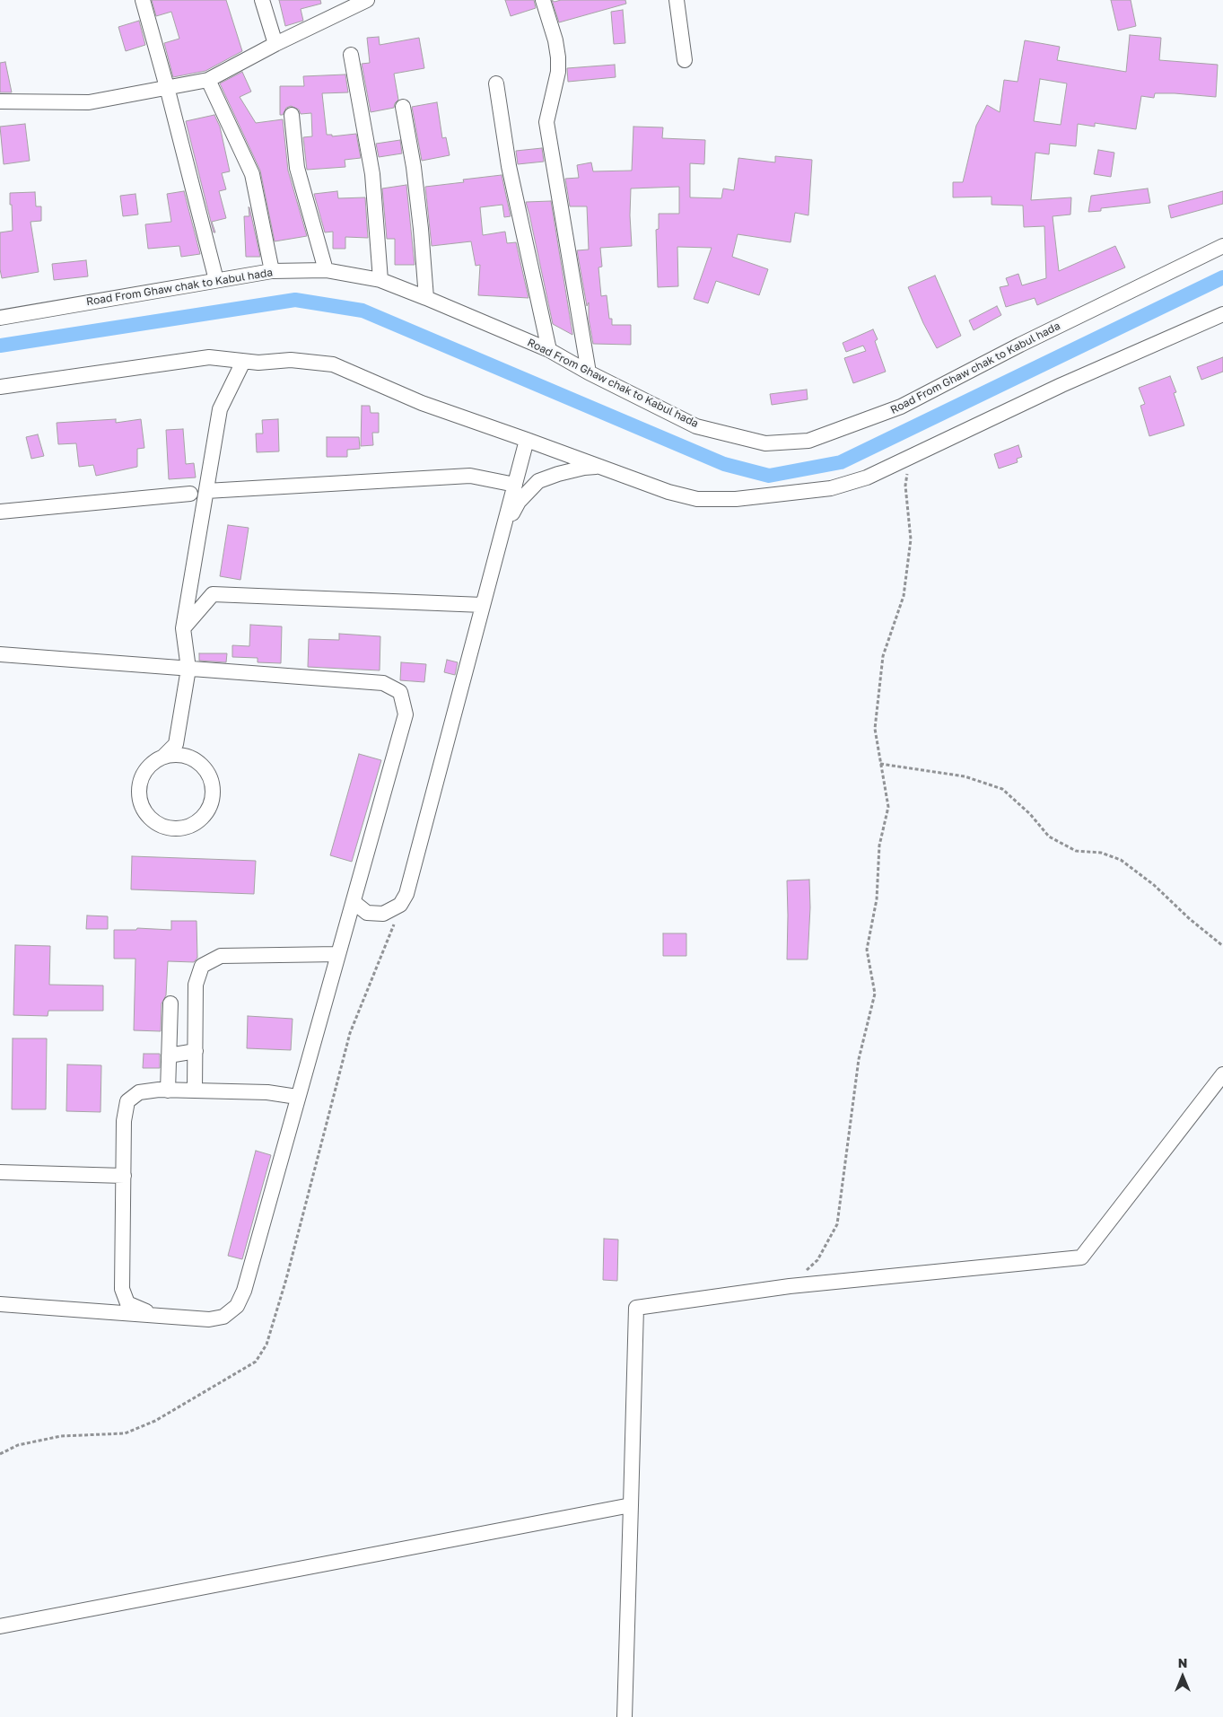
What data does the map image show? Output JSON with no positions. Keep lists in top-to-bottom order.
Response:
{
  "streets": {
    "street": ["Road From Ghaw chak to Kabul hada"]
  },
  "north": "top"
}
